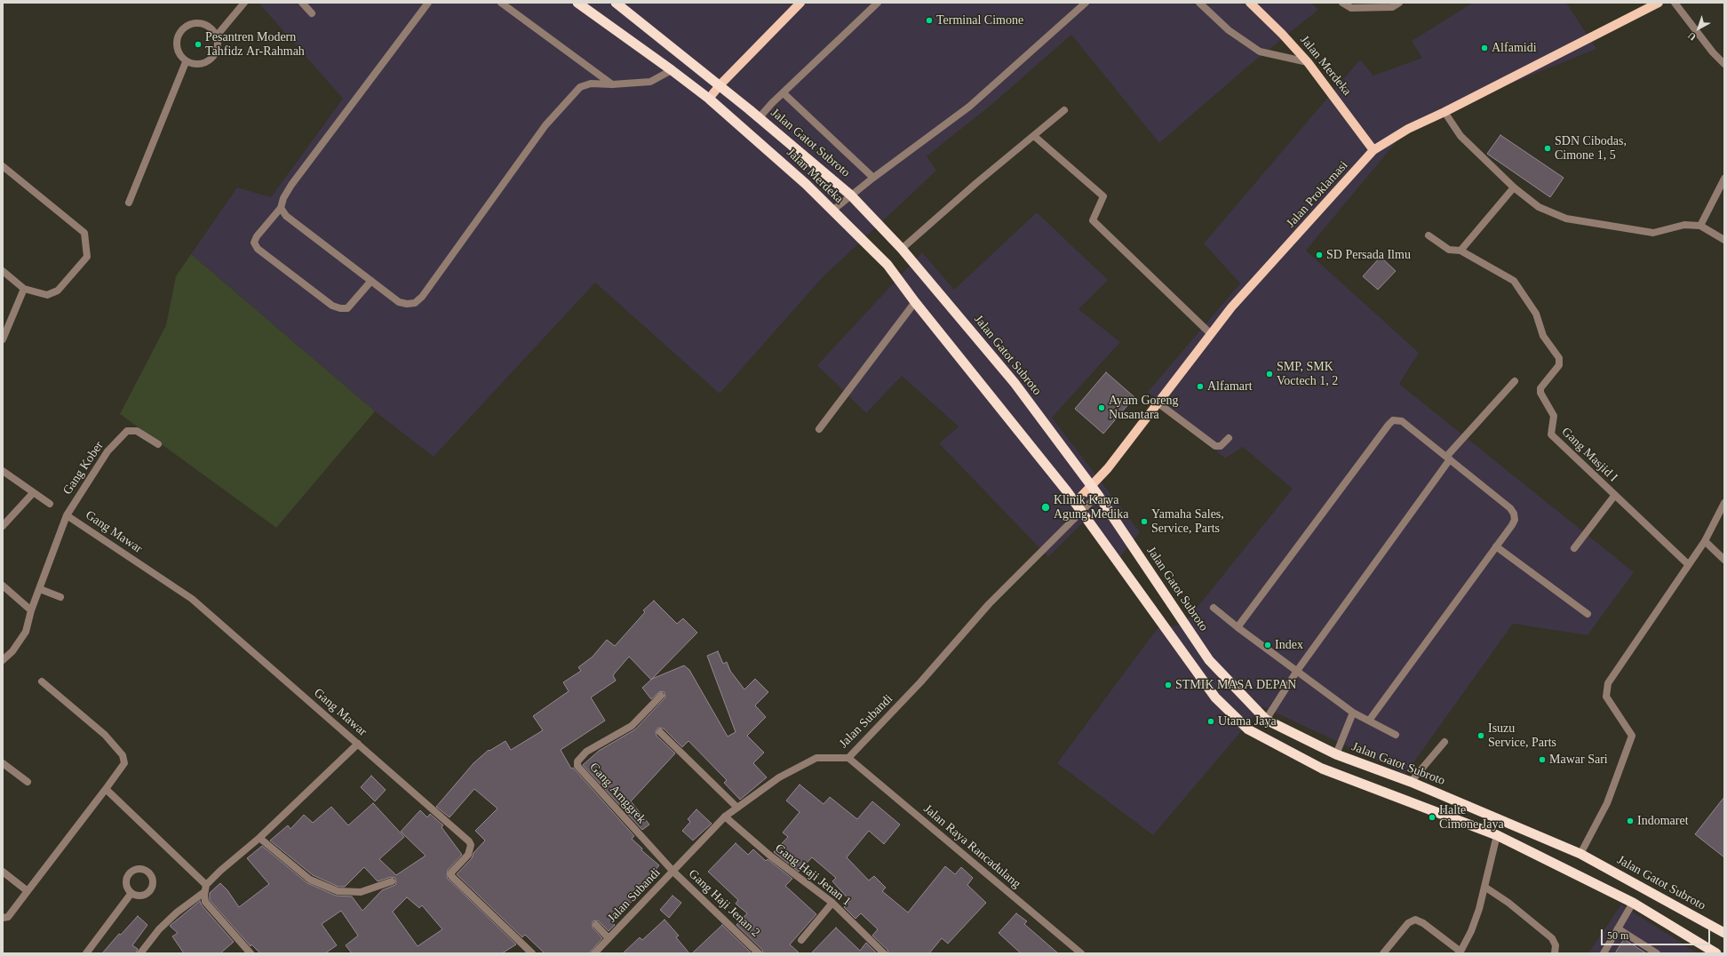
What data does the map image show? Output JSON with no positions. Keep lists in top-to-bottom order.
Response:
{
  "streets": {
    "highway": ["Jalan Merdeka", "Jalan Gatot Subroto"],
    "main road": ["Jalan Proklamasi"],
    "street": [
      "Gang Masjid I",
      "Gang Kober",
      "Gang Mawar",
      "Jalan Subandi",
      "Gang Amggrek",
      "Jalan Raya Rancadulang",
      "Gang Haji Jenan 1",
      "Gang Haji Jenan 2"
    ]
  },
  "crossings": [
    ["Jalan Merdeka", "Jalan Proklamasi"],
    ["Jalan Gatot Subroto", "Jalan Proklamasi"],
    ["Jalan Gatot Subroto", "Jalan Subandi"],
    ["Gang Kober", "Gang Mawar"],
    ["Jalan Subandi", "Gang Amggrek"],
    ["Jalan Subandi", "Jalan Raya Rancadulang"],
    ["Jalan Subandi", "Gang Haji Jenan 1"],
    ["Jalan Subandi", "Gang Haji Jenan 2"],
    ["Gang Amggrek", "Gang Haji Jenan 2"]
  ],
  "places": [
    "Terminal Cimone",
    "Pesantren Modern Tahfidz Ar-Rahmah",
    "Alfamidi",
    "SDN Cibodas, Cimone 1, 5",
    "SD Persada Ilmu",
    "SMP, SMK Voctech 1, 2",
    "Alfamart",
    "Ayam Goreng Nusantara",
    "Klinik Karya Agung Medika",
    "Yamaha Sales, Service, Parts",
    "Index",
    "STMIK MASA DEPAN",
    "Utama Jaya",
    "Isuzu Service, Parts",
    "Mawar Sari",
    "Halte Cimone Jaya",
    "Indomaret"
  ],
  "scale_bar": "50 m",
  "north": "bottom left"
}
